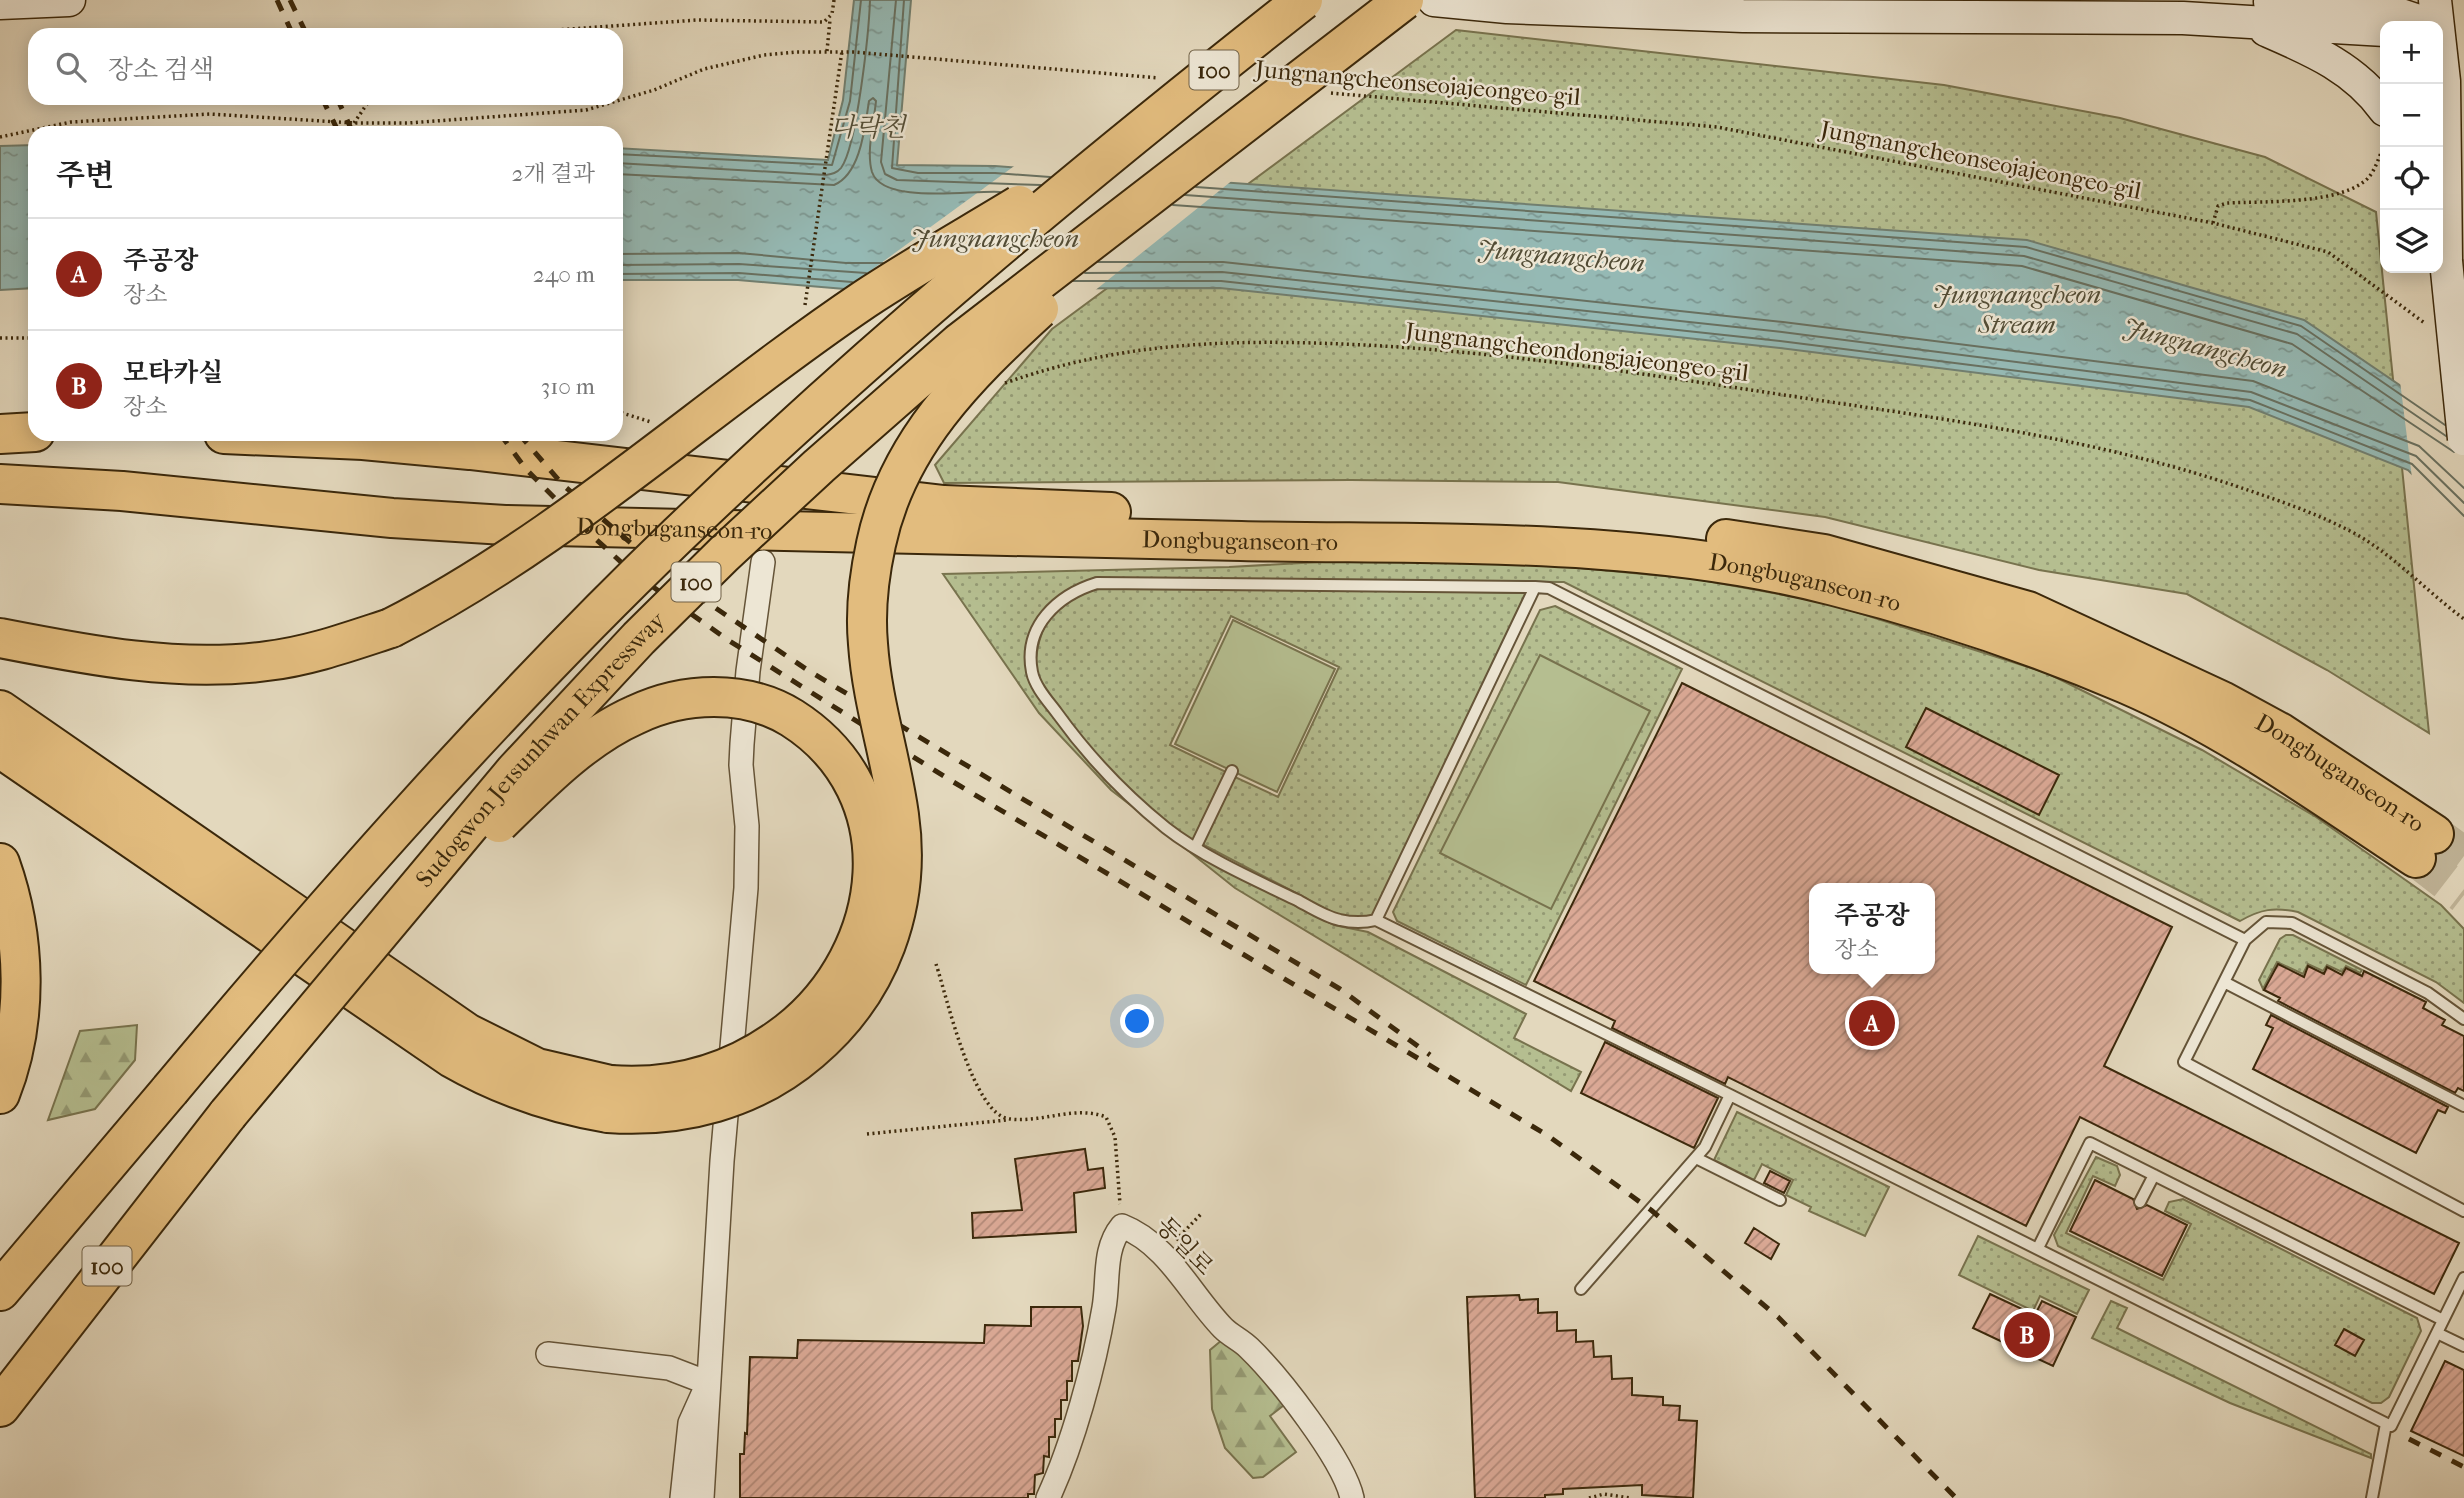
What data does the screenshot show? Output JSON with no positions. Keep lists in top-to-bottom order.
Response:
{
  "streets": {
    "highway": ["100", "Dongbuganseon-ro", "Sudogwon Je1sunhwan Expressway"],
    "street": ["동일로"],
    "path": ["Jungnangcheonseojajeongeo-gil", "Jungnangcheondongjajeongeo-gil"]
  },
  "water": ["다락천", "Jungnangcheon", "Jungnangcheon Stream"],
  "page": {
    "map_buttons": ["+", "−"],
    "search": "장소 검색",
    "heading": ["주변", "2개 결과"],
    "list": [
      {
        "mark": "A",
        "name": "주공장",
        "note": "장소",
        "value": "240 m"
      },
      {
        "mark": "B",
        "name": "모타카실",
        "note": "장소",
        "value": "310 m"
      }
    ],
    "popup": ["주공장", "장소"],
    "pins": ["A", "B"]
  }
}
